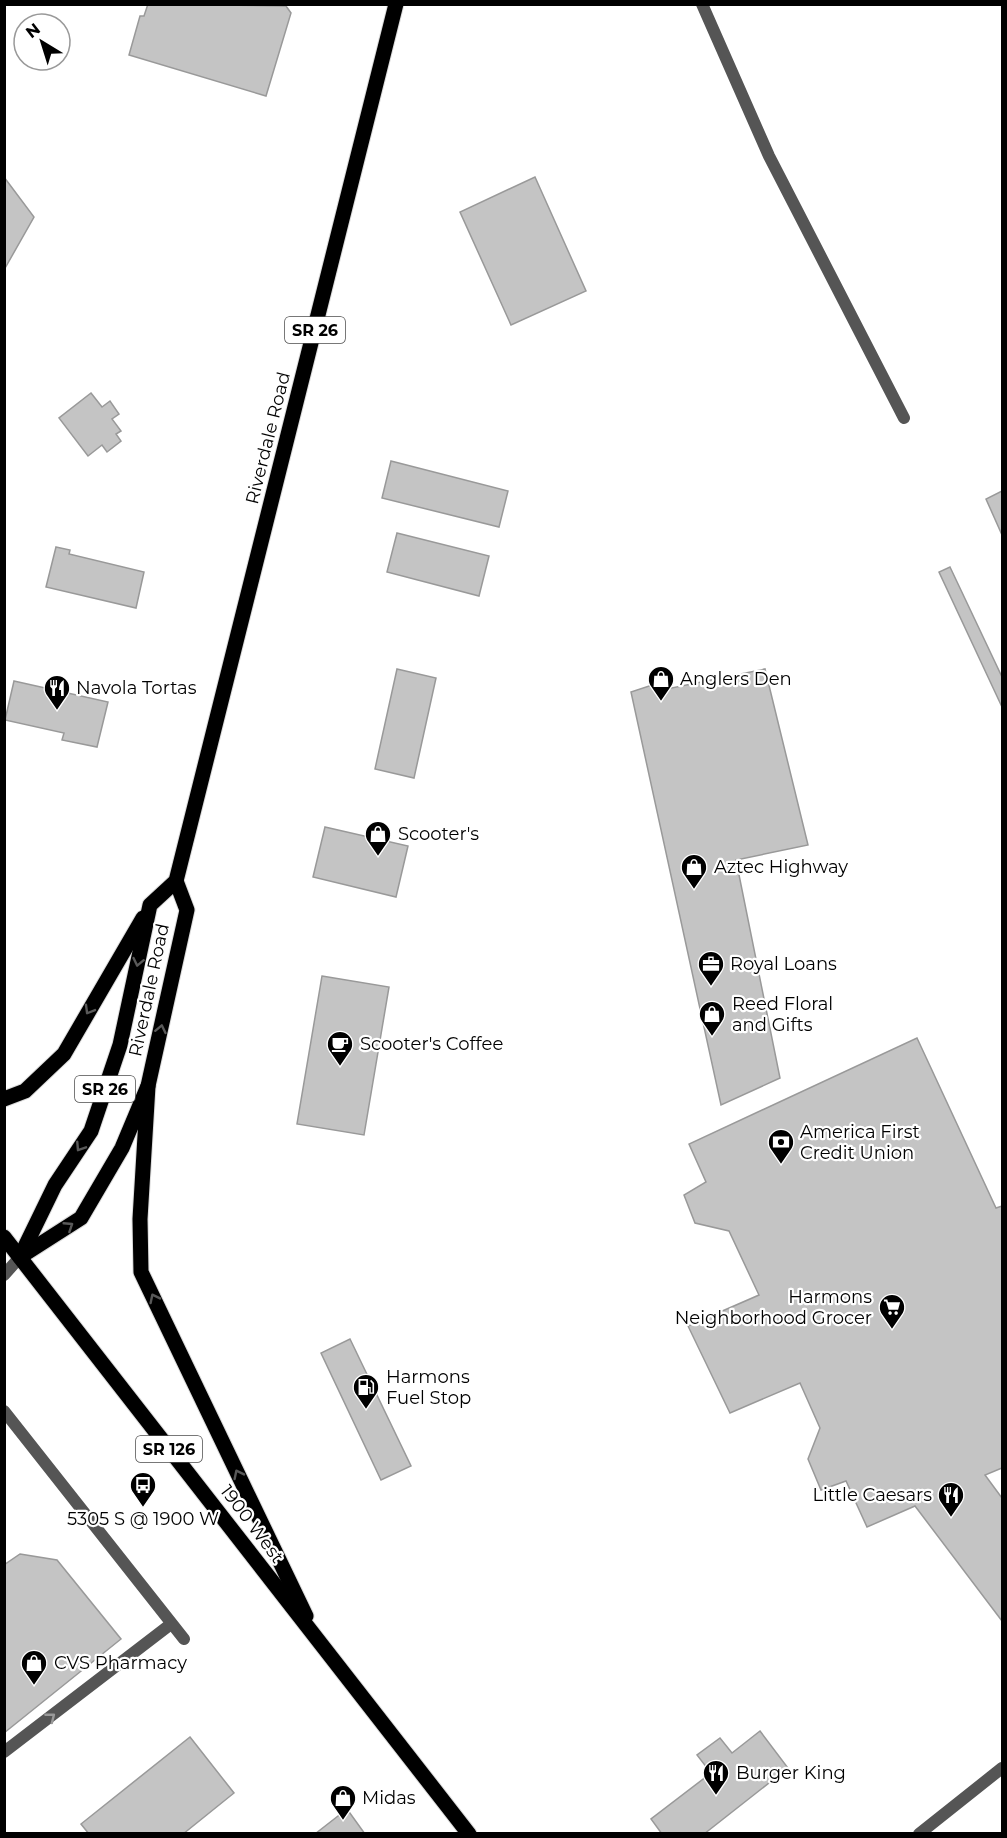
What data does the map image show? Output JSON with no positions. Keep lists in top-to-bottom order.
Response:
{
  "streets": {
    "main road": [
      "SR 26",
      "Riverdale Road",
      "SR 126",
      "1900 West"
    ]
  },
  "crossings": [
    ["Riverdale Road", "1900 West"]
  ],
  "places": {
    "shop": [
      "Anglers Den",
      "Scooter's",
      "Aztec Highway",
      "Reed Floral and Gifts",
      "CVS Pharmacy",
      "Midas"
    ],
    "restaurant": ["Navola Tortas", "Little Caesars", "Burger King"],
    "office": ["Royal Loans"],
    "cafe": ["Scooter's Coffee"],
    "bank": ["America First Credit Union"],
    "supermarket": ["Harmons Neighborhood Grocer"],
    "fuel station": ["Harmons Fuel Stop"],
    "bus stop": ["5305 S @ 1900 W"]
  },
  "north": "top left"
}
